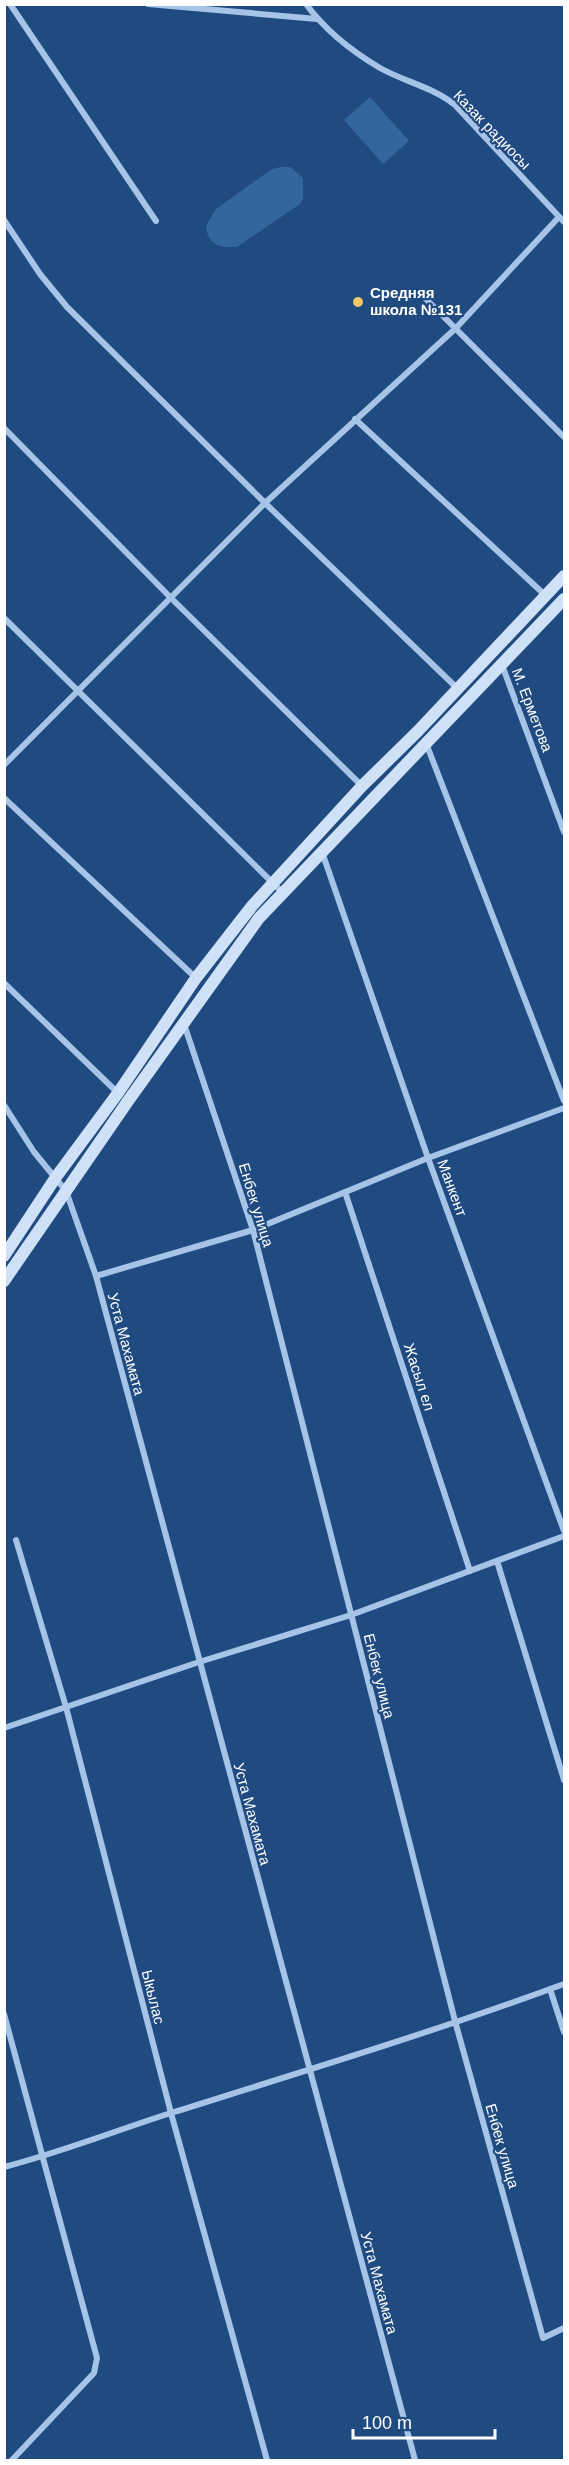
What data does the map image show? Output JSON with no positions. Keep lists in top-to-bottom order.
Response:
{
  "streets": {
    "street": [
      "Казак радиосы",
      "М. Ерметова",
      "Манкент",
      "Енбек улица",
      "Уста Махамата",
      "Жасыл ел",
      "Ыкылас"
    ]
  },
  "places": ["Средняя школа №131"],
  "scale_bar": "100 m"
}
